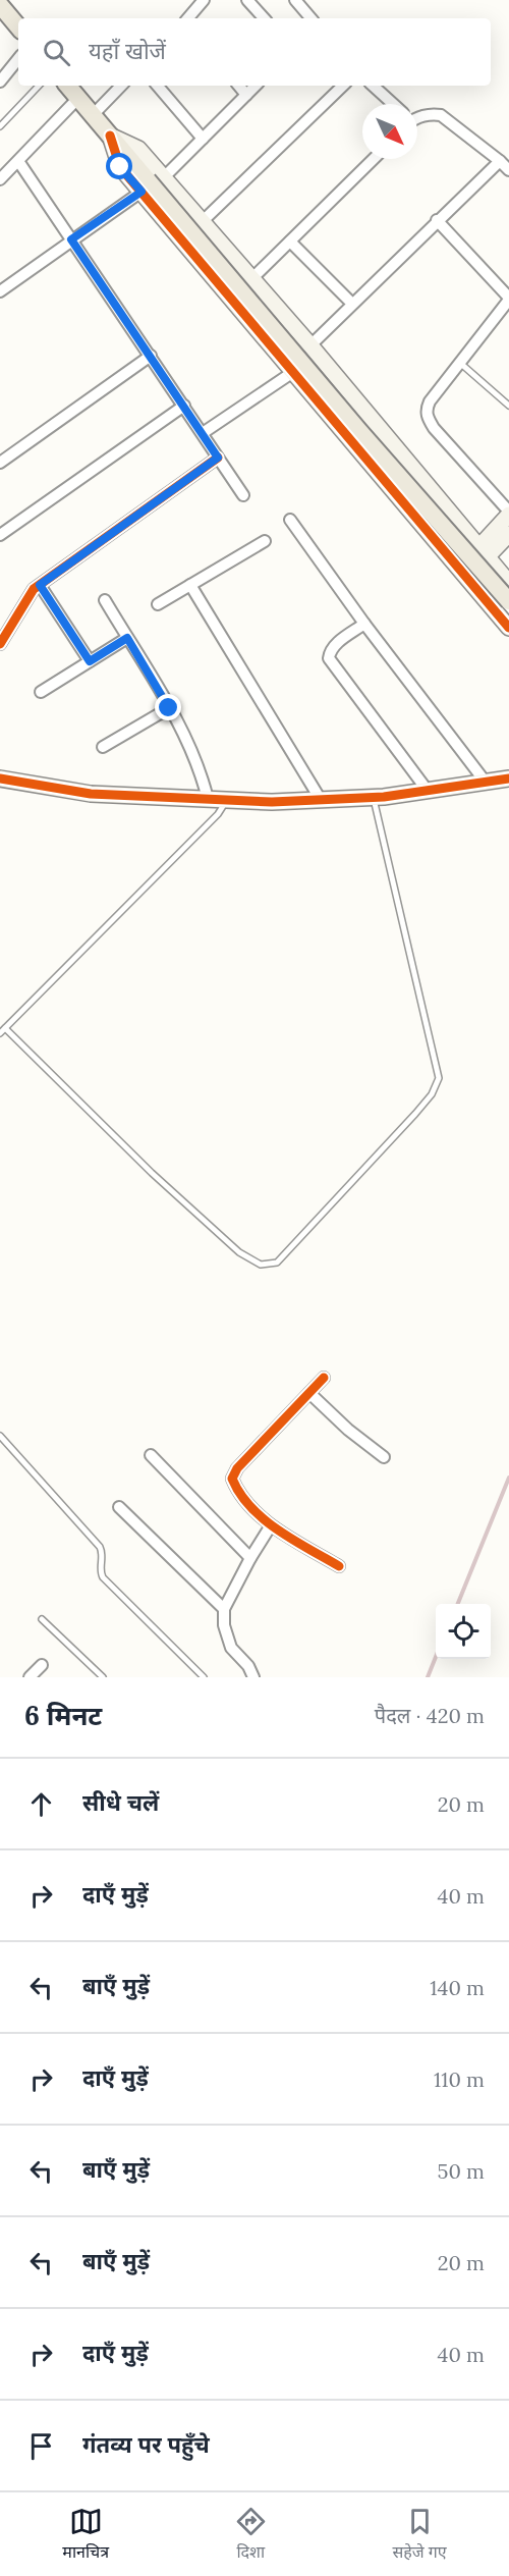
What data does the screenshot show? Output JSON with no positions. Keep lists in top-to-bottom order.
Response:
{
  "north": "bottom right",
  "page": {
    "search": "यहाँ खोजें",
    "heading": ["6 मिनट", "पैदल · 420 m"],
    "list": [
      ["सीधे चलें", "20 m"],
      ["दाएँ मुड़ें", "40 m"],
      ["बाएँ मुड़ें", "140 m"],
      ["दाएँ मुड़ें", "110 m"],
      ["बाएँ मुड़ें", "50 m"],
      ["बाएँ मुड़ें", "20 m"],
      ["दाएँ मुड़ें", "40 m"],
      "गंतव्य पर पहुँचे"
    ],
    "nav": ["मानचित्र", "दिशा", "सहेजे गए"]
  }
}
